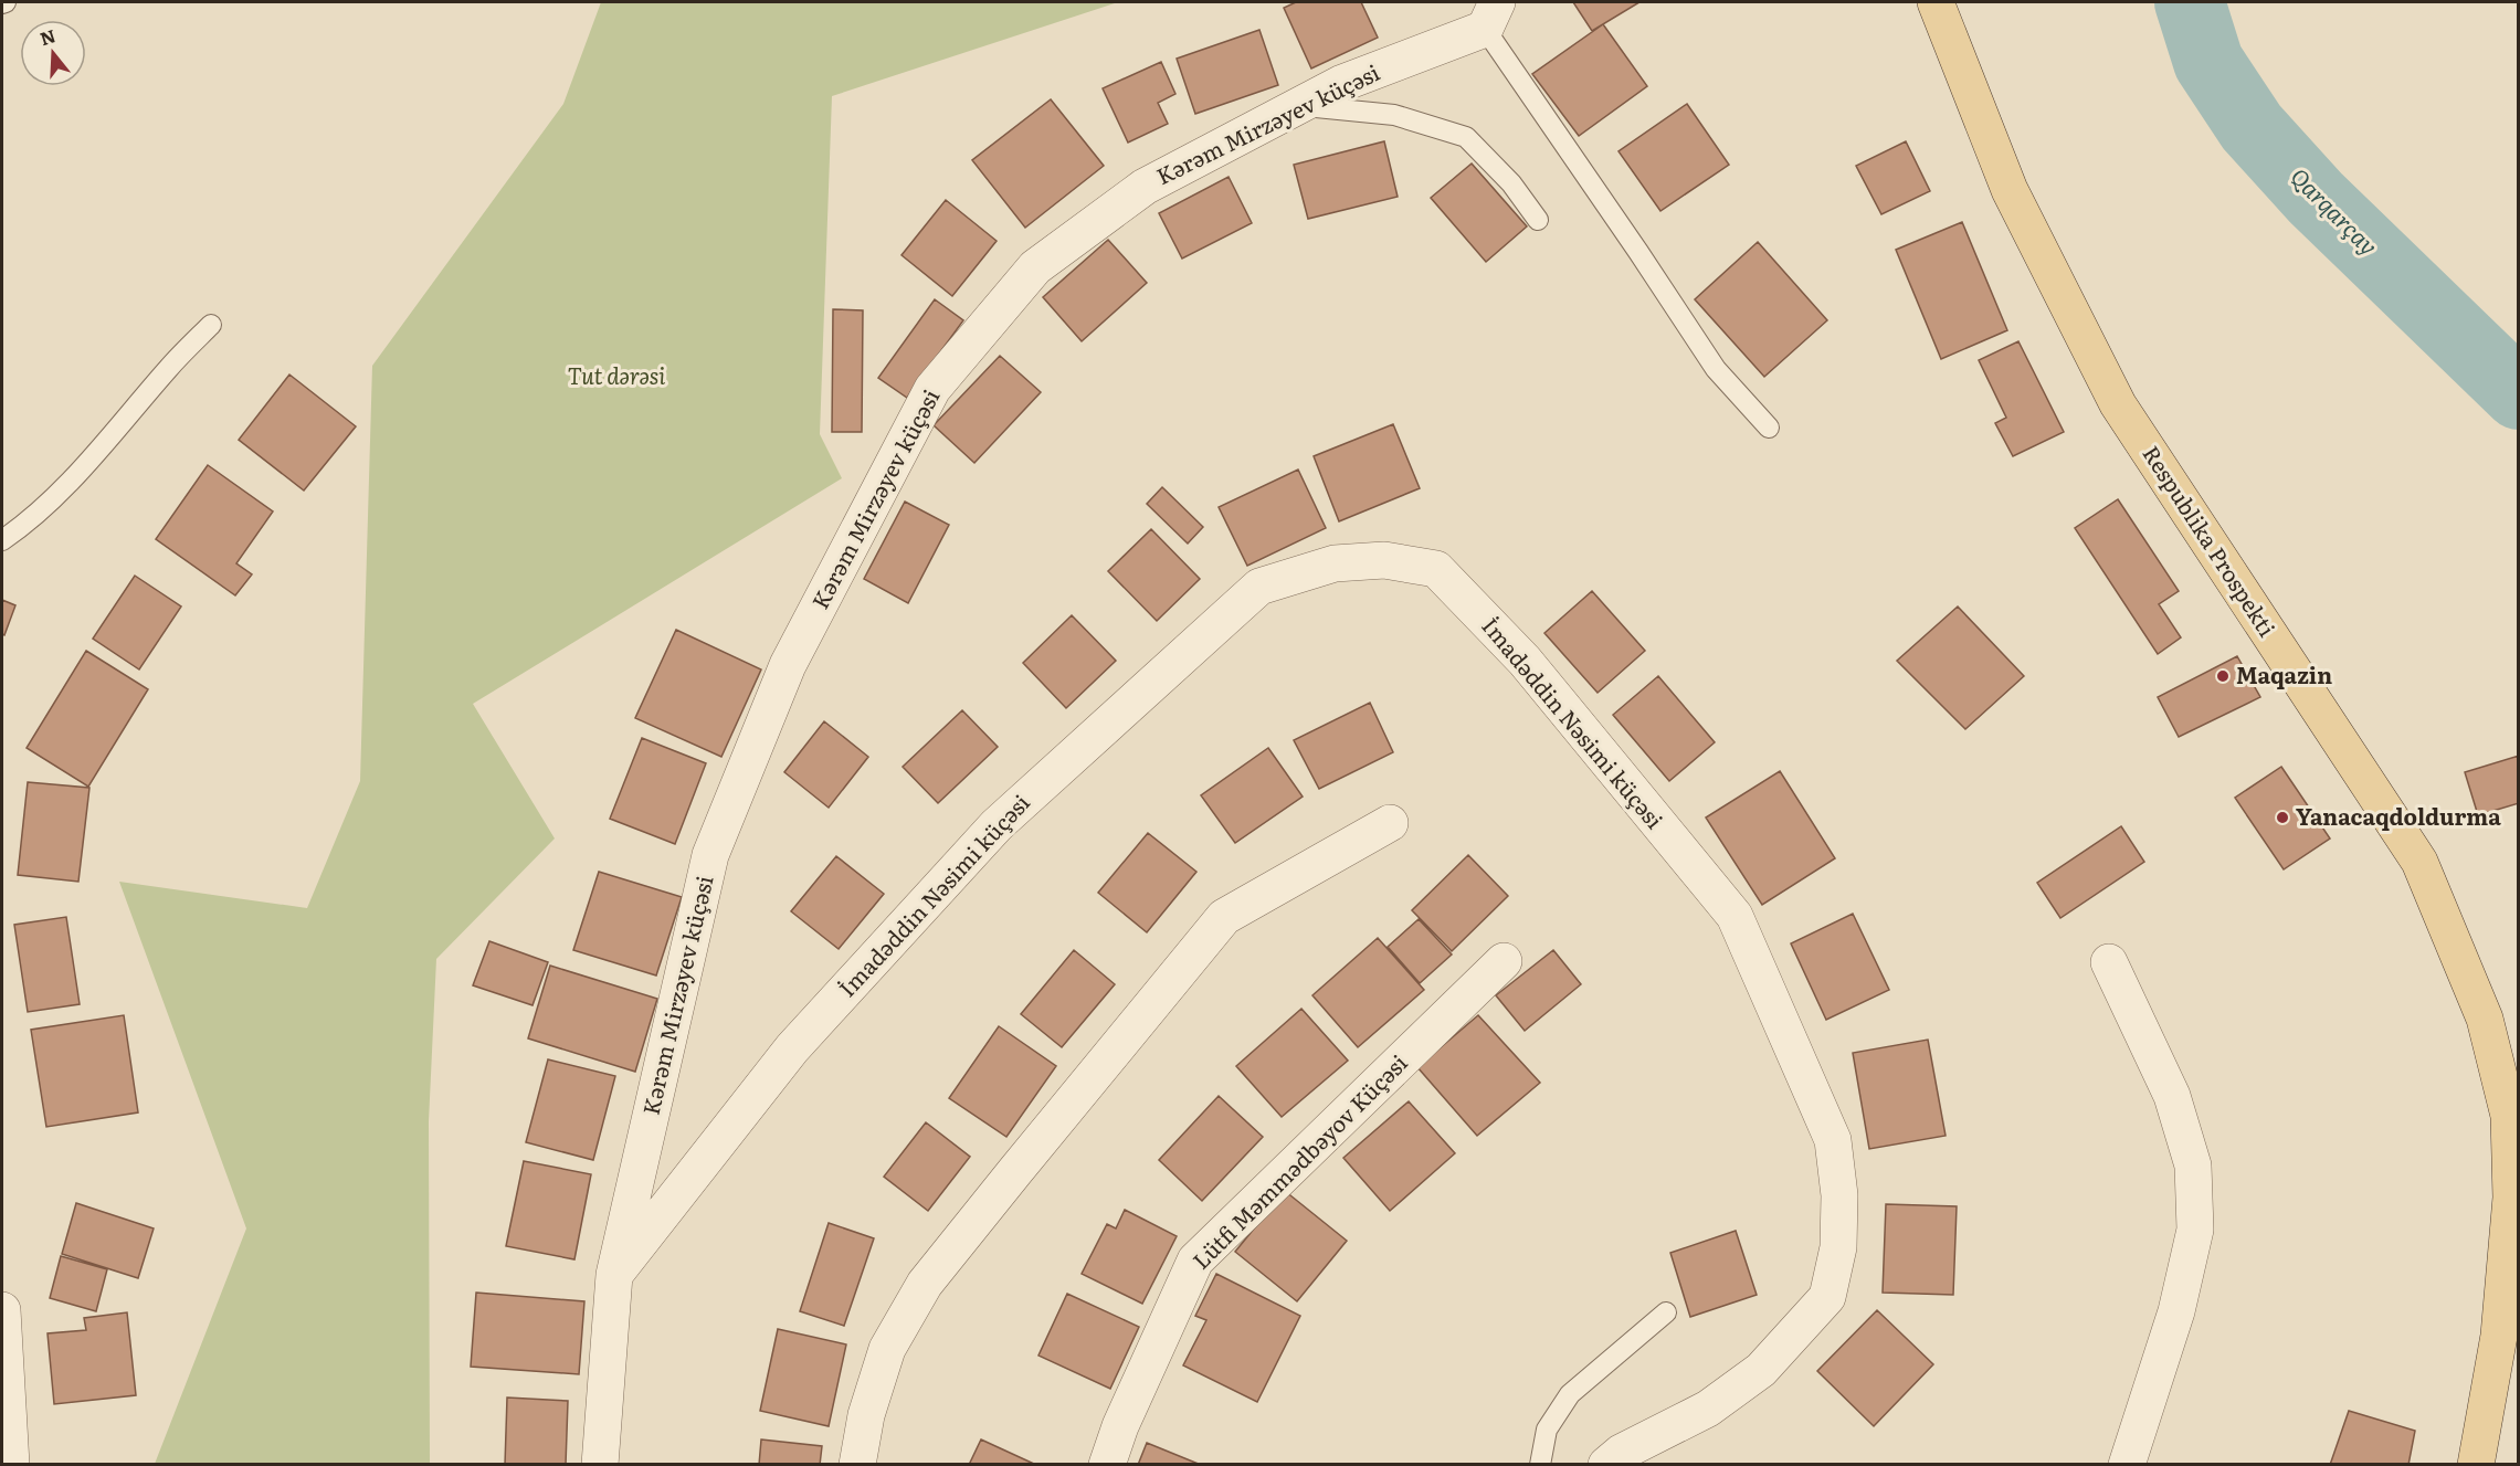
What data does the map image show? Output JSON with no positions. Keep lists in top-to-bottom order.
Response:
{
  "streets": {
    "main road": ["Respublika Prospekti"],
    "street": ["Kərəm Mirzəyev küçəsi", "İmadəddin Nəsimi küçəsi", "Lütfi Məmmədbəyov Küçəsi"]
  },
  "crossings": [
    ["Kərəm Mirzəyev küçəsi", "İmadəddin Nəsimi küçəsi"]
  ],
  "water": ["Qarqarçay"],
  "parks": ["Tut dərəsi"],
  "places": ["Maqazin", "Yanacaqdoldurma"],
  "north": "top"
}
